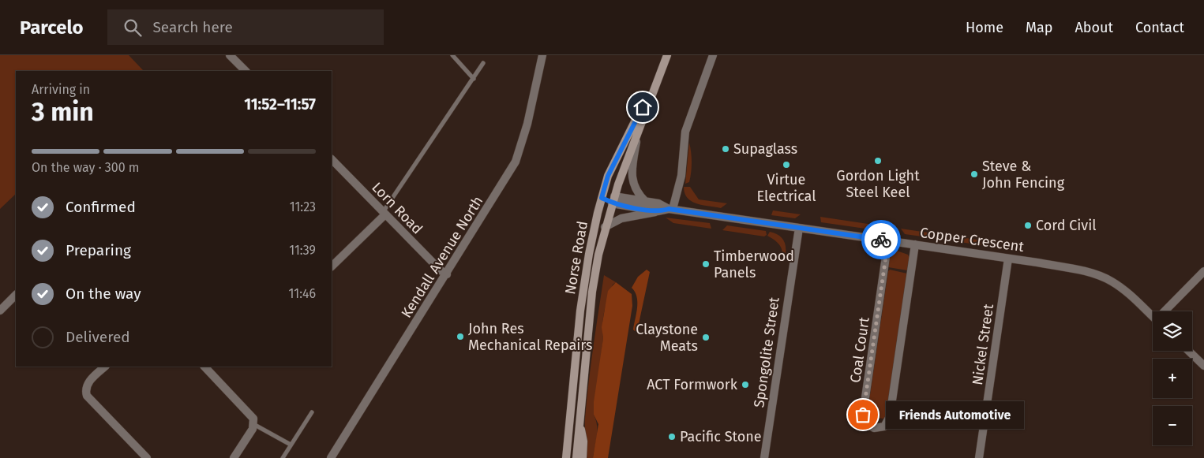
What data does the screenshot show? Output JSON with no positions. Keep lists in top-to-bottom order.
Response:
{
  "streets": {
    "main road": ["Norse Road"],
    "street": [
      "Lorn Road",
      "Copper Crescent",
      "Kendall Avenue North",
      "Nickel Street",
      "Coal Court",
      "Spongolite Street"
    ]
  },
  "crossings": [
    ["Lorn Road", "Kendall Avenue North"],
    ["Copper Crescent", "Norse Road"],
    ["Copper Crescent", "Nickel Street"],
    ["Copper Crescent", "Coal Court"],
    ["Copper Crescent", "Spongolite Street"]
  ],
  "places": [
    "Supaglass",
    "Gordon Light Steel Keel",
    "Virtue Electrical",
    "Steve & John Fencing",
    "Cord Civil",
    "Timberwood Panels",
    "John Res Mechanical Repairs",
    "Claystone Meats",
    "ACT Formwork",
    "Friends Automotive",
    "Pacific Stone"
  ],
  "page": {
    "header": "Parcelo",
    "search": "Search here",
    "nav": [
      "Home",
      "Map",
      "About",
      "Contact"
    ],
    "heading": ["3 min", "Arriving in", "11:52–11:57"],
    "bar": "On the way · 300 m",
    "list": [
      ["Confirmed", "11:23"],
      ["Preparing", "11:39"],
      ["On the way", "11:46"],
      "Delivered"
    ],
    "map_buttons": ["+", "−"],
    "bubble": "Friends Automotive"
  }
}
